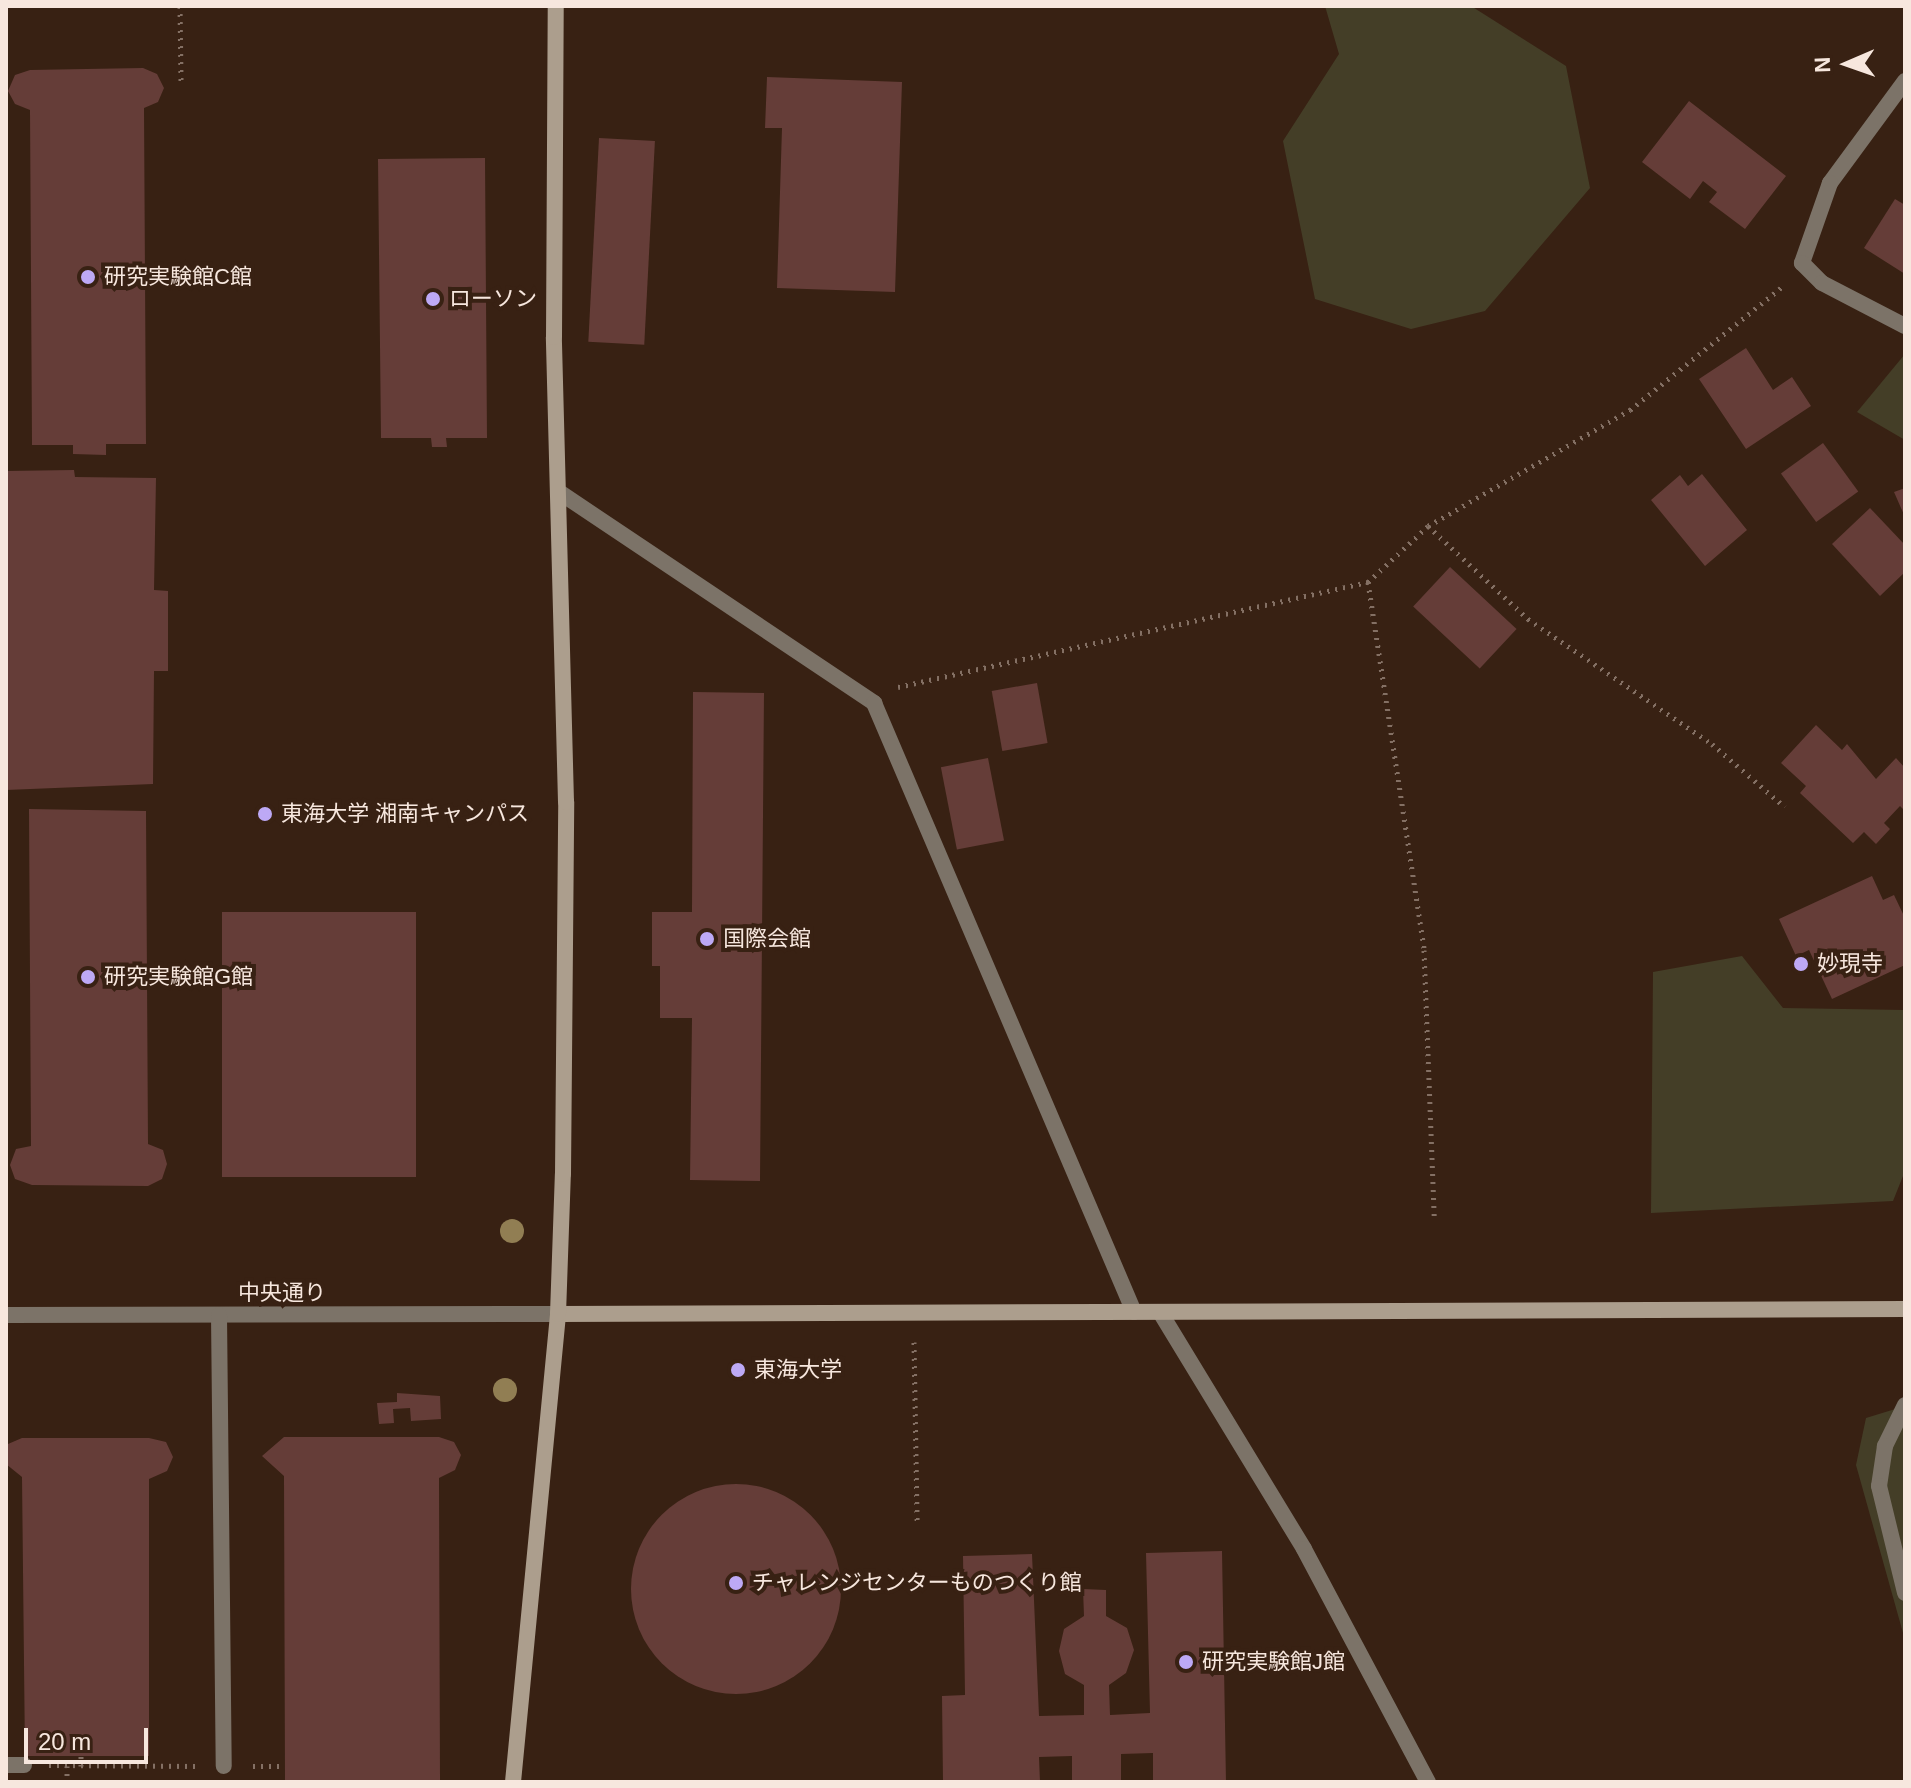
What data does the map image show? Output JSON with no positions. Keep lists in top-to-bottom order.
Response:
{
  "streets": {
    "street": ["中央通り"]
  },
  "places": [
    "研究実験館C館",
    "ローソン",
    "東海大学 湘南キャンパス",
    "国際会館",
    "妙現寺",
    "研究実験館G館",
    "東海大学",
    "チャレンジセンターものつくり館",
    "研究実験館J館"
  ],
  "scale_bar": "20 m",
  "north": "left"
}
